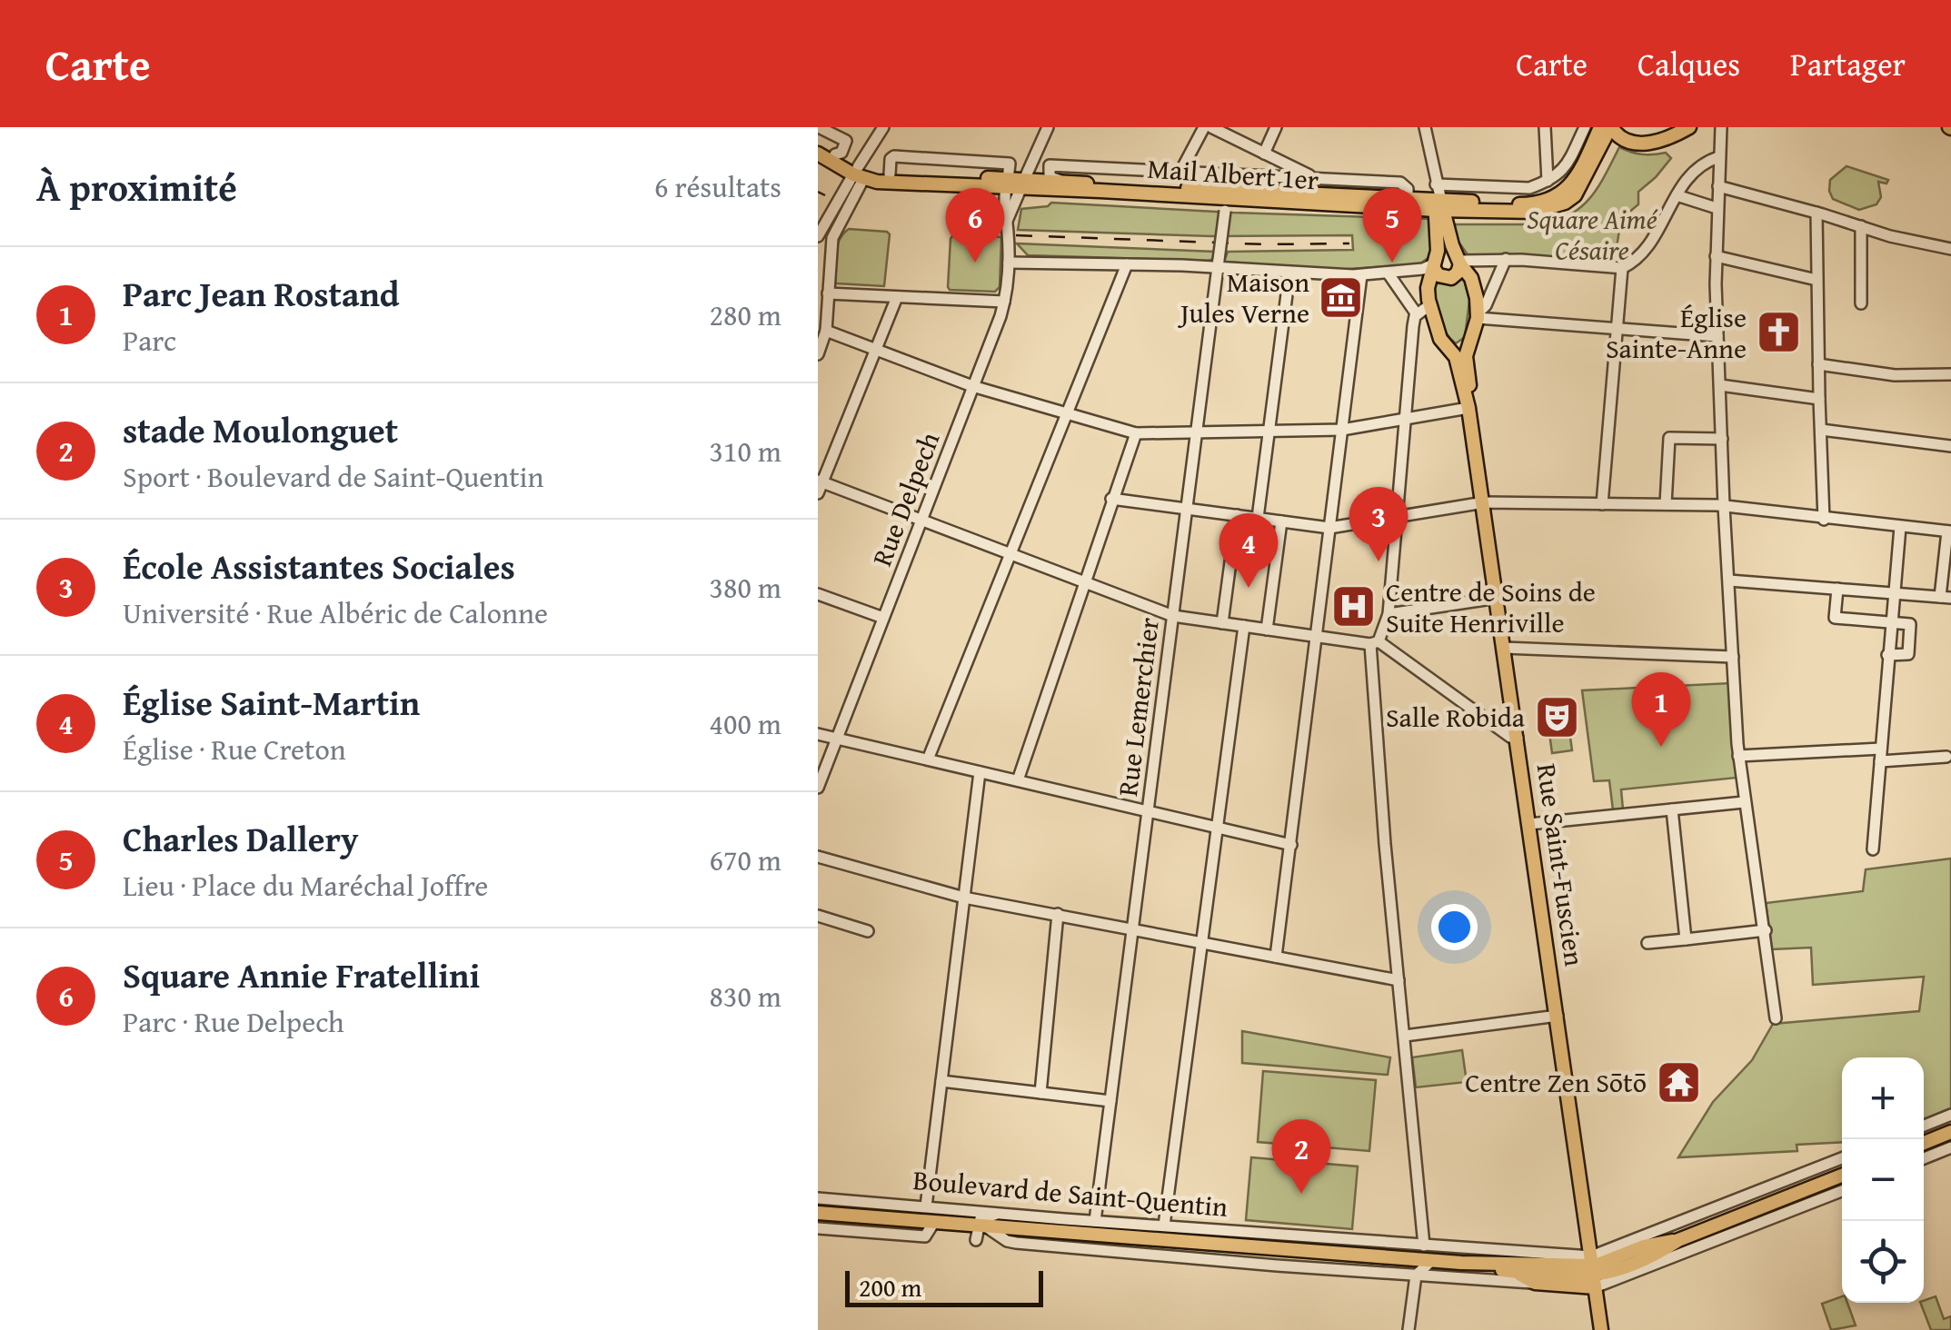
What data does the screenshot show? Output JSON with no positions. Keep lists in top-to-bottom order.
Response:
{
  "streets": {
    "main road": ["Mail Albert 1er", "Rue Saint-Fuscien", "Boulevard de Saint-Quentin"],
    "street": ["Rue Delpech", "Rue Lemerchier"]
  },
  "crossings": [
    ["Mail Albert 1er", "Rue Delpech"],
    ["Mail Albert 1er", "Rue Lemerchier"],
    ["Rue Lemerchier", "Boulevard de Saint-Quentin"],
    ["Rue Saint-Fuscien", "Boulevard de Saint-Quentin"]
  ],
  "parks": ["Square Aimé Césaire"],
  "places": {
    "museum": ["Maison Jules Verne"],
    "church": ["Église Sainte-Anne"],
    "hospital": ["Centre de Soins de Suite Henriville"],
    "theatre": ["Salle Robida"],
    "temple": ["Centre Zen Sōtō"]
  },
  "scale_bar": "200 m",
  "page": {
    "header": "Carte",
    "nav": ["Carte", "Calques", "Partager"],
    "heading": ["À proximité", "6 résultats"],
    "pins": [
      "5",
      "6",
      "3",
      "4",
      "1",
      "2"
    ],
    "list": [
      {
        "mark": "1",
        "name": "Parc Jean Rostand",
        "note": "Parc",
        "value": "280 m"
      },
      {
        "mark": "2",
        "name": "stade Moulonguet",
        "note": "Sport · Boulevard de Saint-Quentin",
        "value": "310 m"
      },
      {
        "mark": "3",
        "name": "École Assistantes Sociales",
        "note": "Université · Rue Albéric de Calonne",
        "value": "380 m"
      },
      {
        "mark": "4",
        "name": "Église Saint-Martin",
        "note": "Église · Rue Creton",
        "value": "400 m"
      },
      {
        "mark": "5",
        "name": "Charles Dallery",
        "note": "Lieu · Place du Maréchal Joffre",
        "value": "670 m"
      },
      {
        "mark": "6",
        "name": "Square Annie Fratellini",
        "note": "Parc · Rue Delpech",
        "value": "830 m"
      }
    ],
    "map_buttons": ["+", "−"],
    "scale": "200 m"
  }
}
